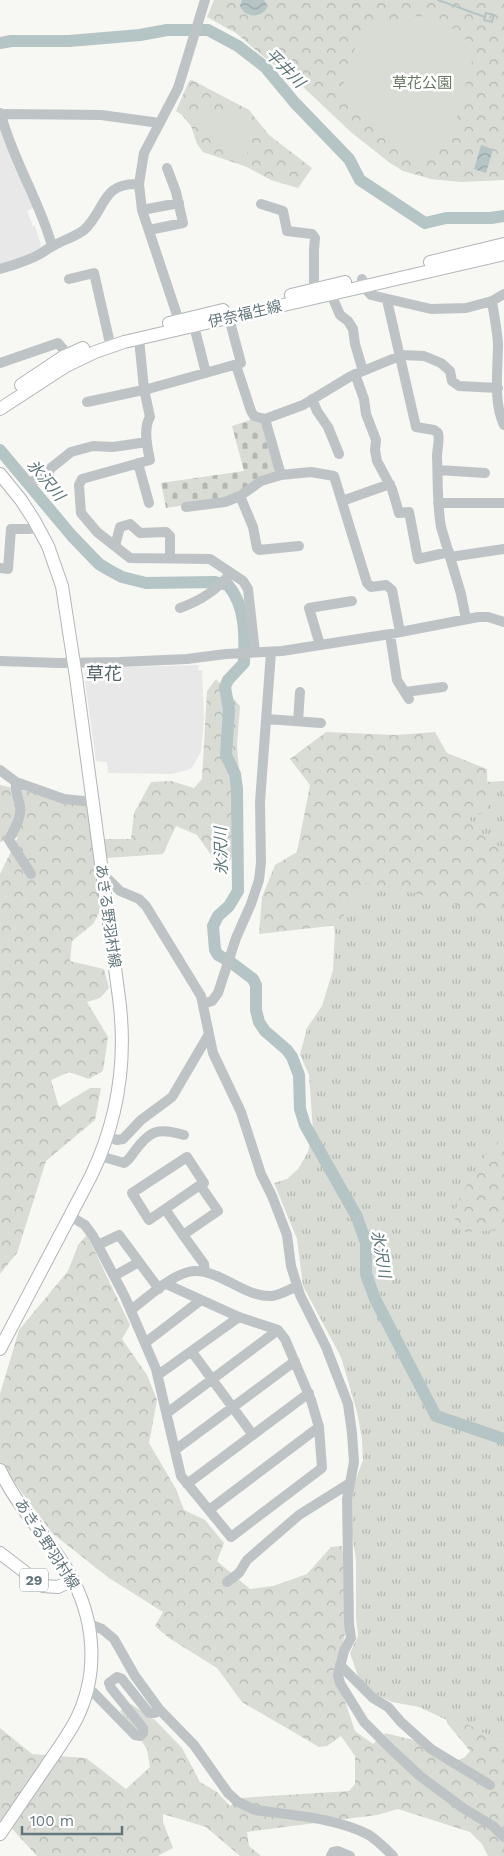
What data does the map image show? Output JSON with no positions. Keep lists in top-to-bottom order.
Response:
{
  "streets": {
    "main road": ["伊奈福生線", "あきる野羽村線", "29"]
  },
  "crossings": [
    ["あきる野羽村線", "29"]
  ],
  "districts": ["草花"],
  "water": ["平井川", "氷沢川"],
  "parks": ["草花公園"],
  "scale_bar": "100 m"
}
